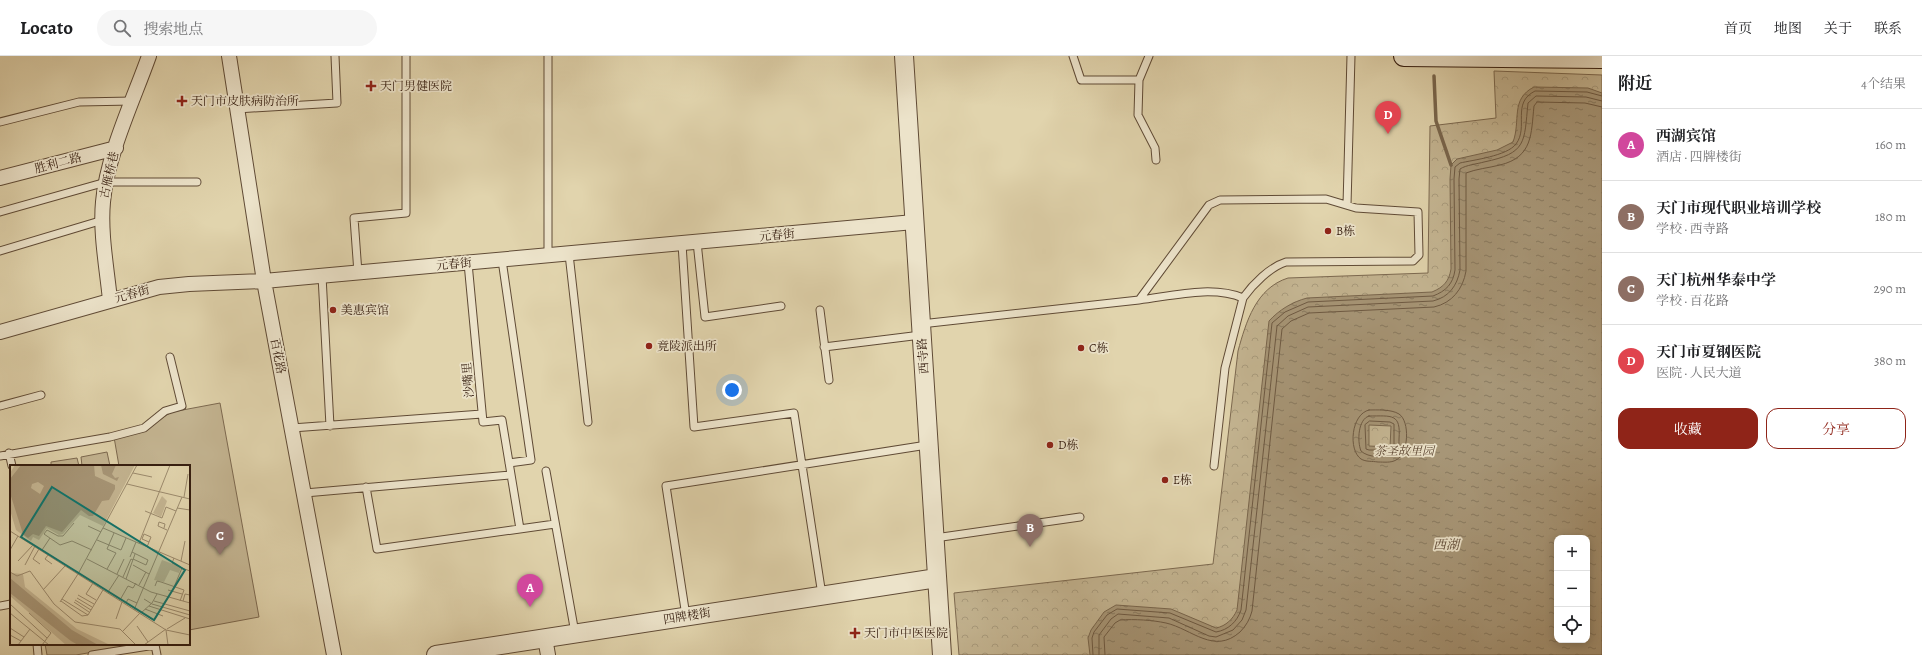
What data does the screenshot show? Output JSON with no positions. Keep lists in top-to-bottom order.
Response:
{
  "streets": {
    "street": [
      "胜利二路",
      "古雁桥巷",
      "元春街",
      "百花路",
      "西寺路",
      "四牌楼街"
    ],
    "lane": ["沙嘴里"]
  },
  "crossings": [
    ["胜利二路", "古雁桥巷"],
    ["古雁桥巷", "元春街"],
    ["元春街", "百花路"],
    ["元春街", "西寺路"],
    ["元春街", "沙嘴里"],
    ["西寺路", "四牌楼街"]
  ],
  "water": ["西湖"],
  "parks": ["茶圣故里园"],
  "places": {
    "health": ["天门男健医院", "天门市皮肤病防治所", "天门市中医医院"],
    "other": [
      "B栋",
      "美惠宾馆",
      "竟陵派出所",
      "C栋",
      "D栋",
      "E栋"
    ]
  },
  "page": {
    "header": "Locato",
    "search": "搜索地点",
    "nav": [
      "首页",
      "地图",
      "关于",
      "联系"
    ],
    "heading": ["附近", "4个结果"],
    "pins": [
      "D",
      "B",
      "C",
      "A"
    ],
    "list": [
      {
        "mark": "A",
        "name": "西湖宾馆",
        "note": "酒店 · 四牌楼街",
        "value": "160 m"
      },
      {
        "mark": "B",
        "name": "天门市现代职业培训学校",
        "note": "学校 · 西寺路",
        "value": "180 m"
      },
      {
        "mark": "C",
        "name": "天门杭州华泰中学",
        "note": "学校 · 百花路",
        "value": "290 m"
      },
      {
        "mark": "D",
        "name": "天门市夏钢医院",
        "note": "医院 · 人民大道",
        "value": "380 m"
      }
    ],
    "buttons": ["收藏", "分享"],
    "map_buttons": ["+", "−"]
  }
}
